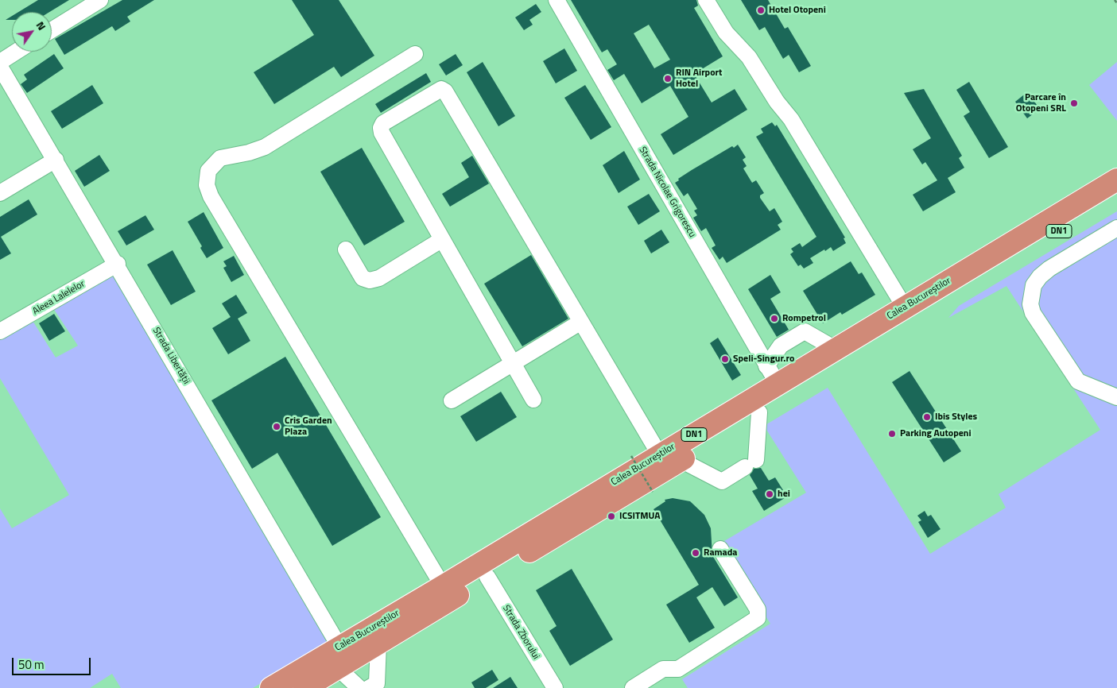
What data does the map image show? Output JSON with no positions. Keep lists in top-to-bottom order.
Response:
{
  "streets": {
    "highway": ["DN1", "Calea Bucureștilor"],
    "street": [
      "Strada Nicolae Grigorescu",
      "Aleea Lalelelor",
      "Strada Libertății",
      "Strada Zborului"
    ]
  },
  "crossings": [
    ["Strada Nicolae Grigorescu", "Calea Bucureștilor"],
    ["Aleea Lalelelor", "Strada Libertății"],
    ["Calea Bucureștilor", "Strada Libertății"],
    ["Calea Bucureștilor", "Strada Zborului"]
  ],
  "places": [
    "Hotel Otopeni",
    "RIN Airport Hotel",
    "Parcare în Otopeni SRL",
    "Rompetrol",
    "Speli-Singur.ro",
    "Ibis Styles",
    "Cris Garden Plaza",
    "Parking Autopeni",
    "hei",
    "ICSITMUA",
    "Ramada"
  ],
  "scale_bar": "50 m",
  "north": "top right"
}
